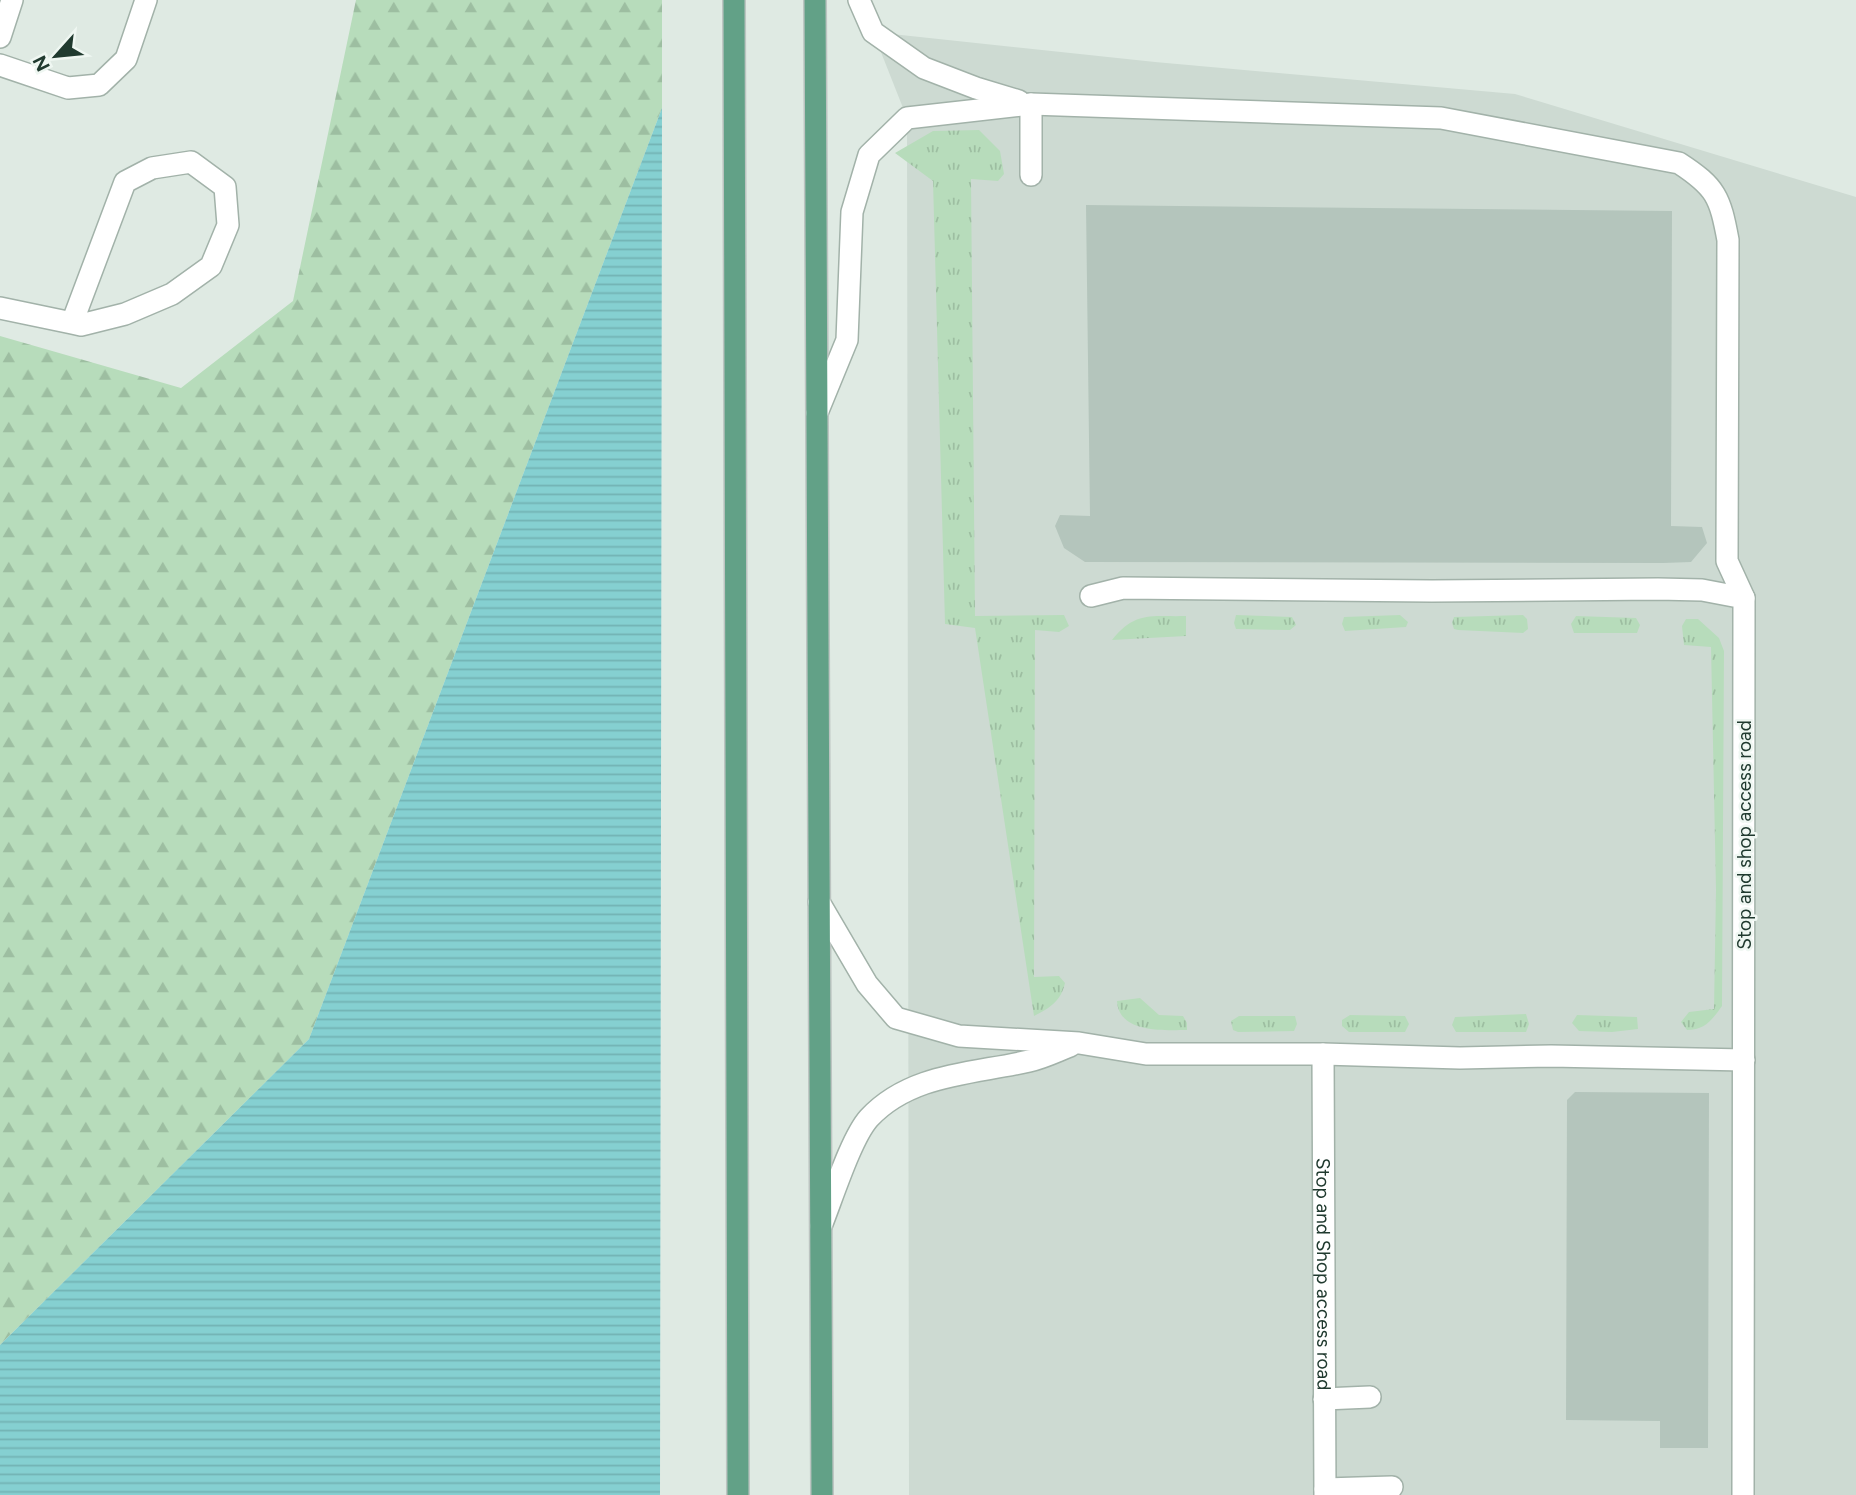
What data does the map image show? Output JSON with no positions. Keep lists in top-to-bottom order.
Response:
{
  "streets": {
    "lane": ["Stop and shop access road", "Stop and Shop access road"]
  },
  "north": "bottom left"
}
